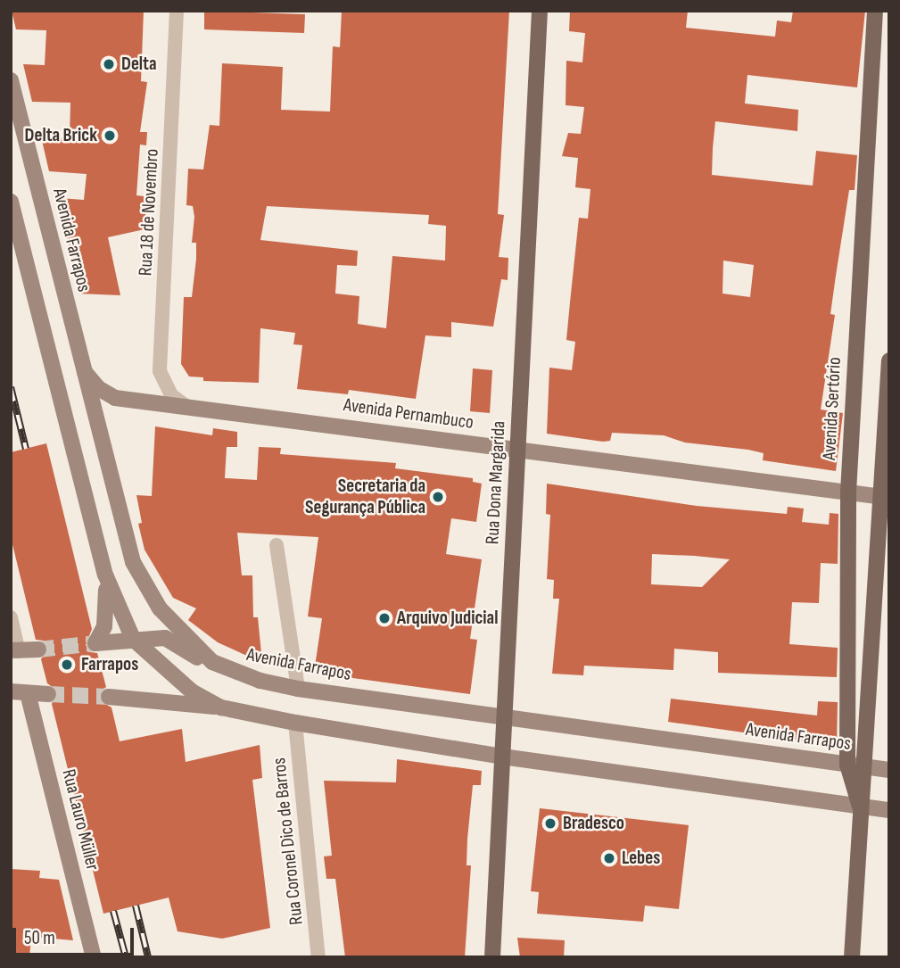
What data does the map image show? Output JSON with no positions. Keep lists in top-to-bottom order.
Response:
{
  "streets": {
    "main road": [
      "Avenida Farrapos",
      "Avenida Sertório",
      "Avenida Pernambuco",
      "Rua Dona Margarida",
      "Rua Lauro Müller"
    ],
    "street": ["Rua 18 de Novembro", "Rua Coronel Dico de Barros"]
  },
  "crossings": [
    ["Rua 18 de Novembro", "Avenida Pernambuco"],
    ["Avenida Farrapos", "Avenida Sertório"],
    ["Avenida Farrapos", "Avenida Pernambuco"],
    ["Avenida Farrapos", "Rua Dona Margarida"],
    ["Avenida Sertório", "Avenida Pernambuco"],
    ["Avenida Pernambuco", "Rua Dona Margarida"]
  ],
  "places": [
    "Delta",
    "Delta Brick",
    "Secretaria da Segurança Pública",
    "Arquivo Judicial",
    "Farrapos",
    "Bradesco",
    "Lebes"
  ],
  "scale_bar": "50 m"
}
